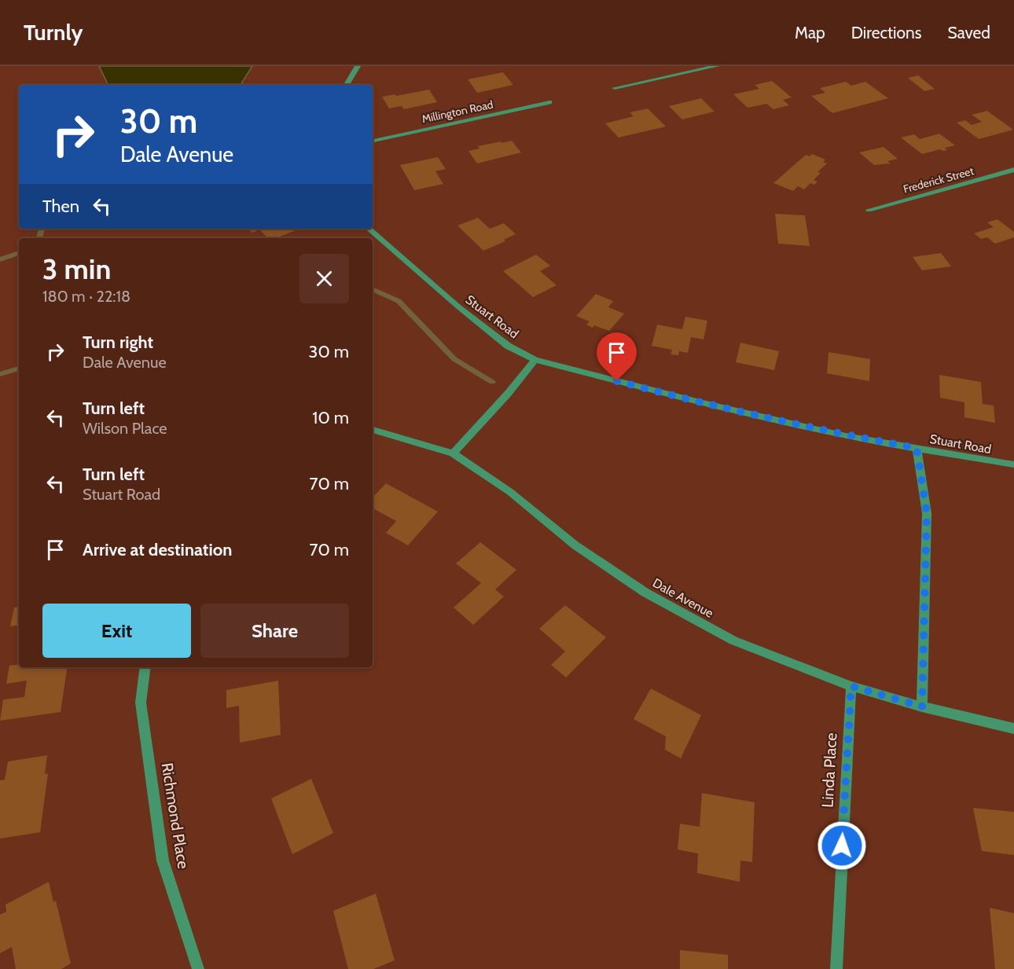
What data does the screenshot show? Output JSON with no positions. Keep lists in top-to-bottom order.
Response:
{
  "streets": {
    "street": [
      "Millington Road",
      "Frederick Street",
      "Stuart Road",
      "Dale Avenue",
      "Linda Place",
      "Richmond Place"
    ]
  },
  "crossings": [
    ["Dale Avenue", "Linda Place"]
  ],
  "page": {
    "header": "Turnly",
    "nav": ["Map", "Directions", "Saved"],
    "turn": ["30 m", "Dale Avenue"],
    "then": "Then",
    "heading": ["3 min", "180 m · 22:18"],
    "list": [
      {
        "name": "Turn right",
        "note": "Dale Avenue",
        "value": "30 m"
      },
      {
        "name": "Turn left",
        "note": "Wilson Place",
        "value": "10 m"
      },
      {
        "name": "Turn left",
        "note": "Stuart Road",
        "value": "70 m"
      },
      {
        "name": "Arrive at destination",
        "value": "70 m"
      }
    ],
    "buttons": ["Exit", "Share"]
  }
}
